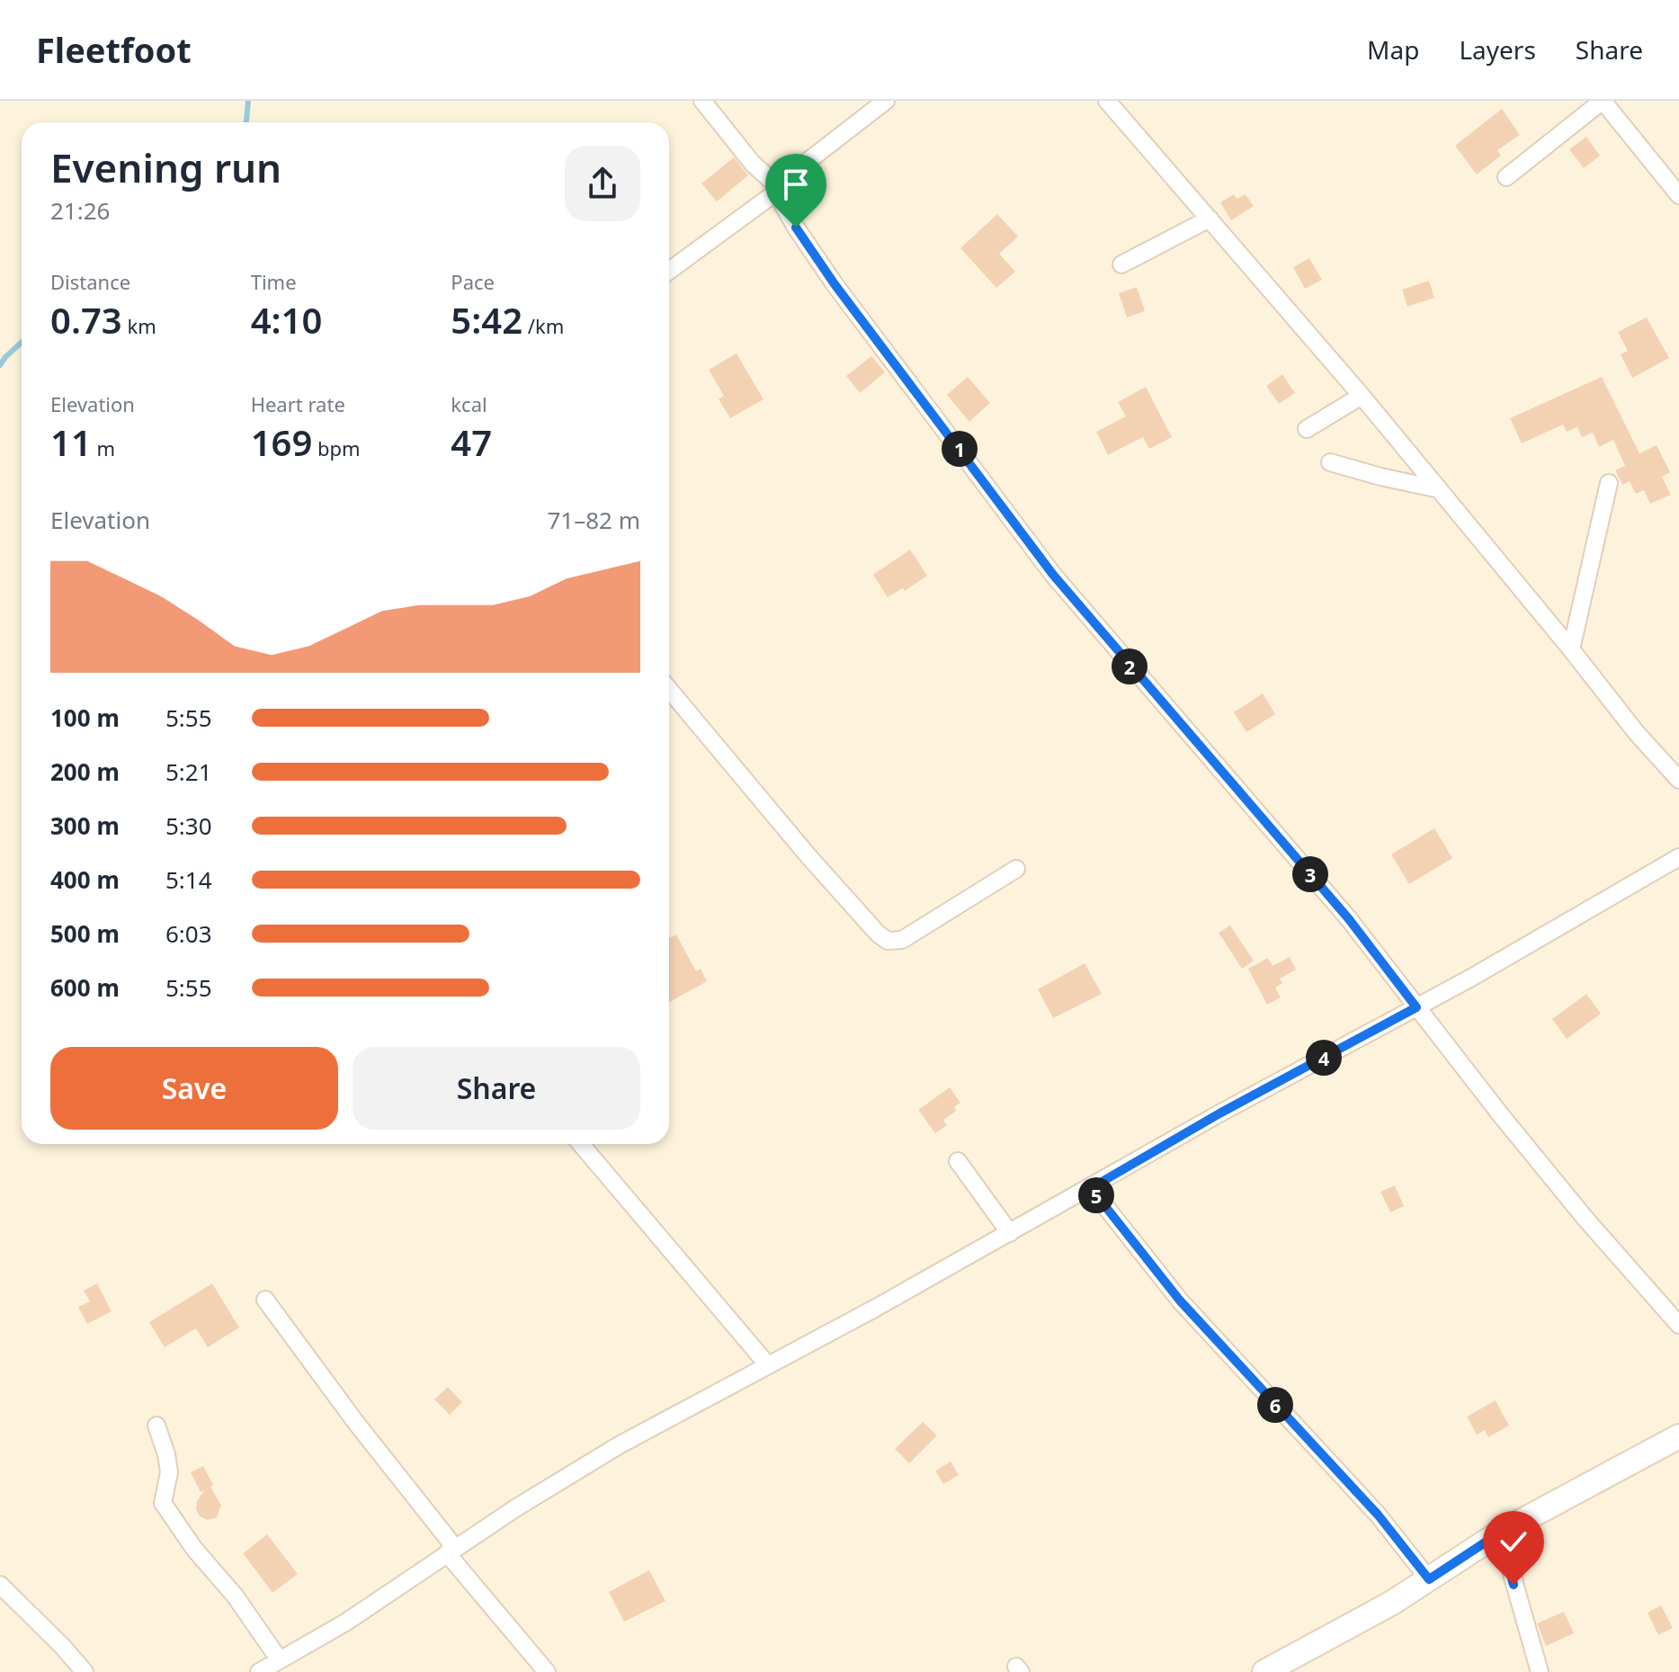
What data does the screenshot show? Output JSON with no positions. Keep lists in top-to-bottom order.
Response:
{
  "page": {
    "header": "Fleetfoot",
    "nav": ["Map", "Layers", "Share"],
    "heading": ["Evening run", "21:26"],
    "stats": [
      ["Distance", "0.73 km"],
      ["Time", "4:10"],
      ["Pace", "5:42 /km"],
      ["Elevation", "11 m"],
      ["Heart rate", "169 bpm"],
      ["kcal", "47"]
    ],
    "pins": [
      "1",
      "2",
      "3",
      "4",
      "5",
      "6"
    ],
    "chart": ["Elevation", "71–82 m"],
    "list": [
      {
        "name": "100 m",
        "note": "5:55"
      },
      {
        "name": "200 m",
        "note": "5:21"
      },
      {
        "name": "300 m",
        "note": "5:30"
      },
      {
        "name": "400 m",
        "note": "5:14"
      },
      {
        "name": "500 m",
        "note": "6:03"
      },
      {
        "name": "600 m",
        "note": "5:55"
      }
    ],
    "buttons": ["Save", "Share"]
  }
}
